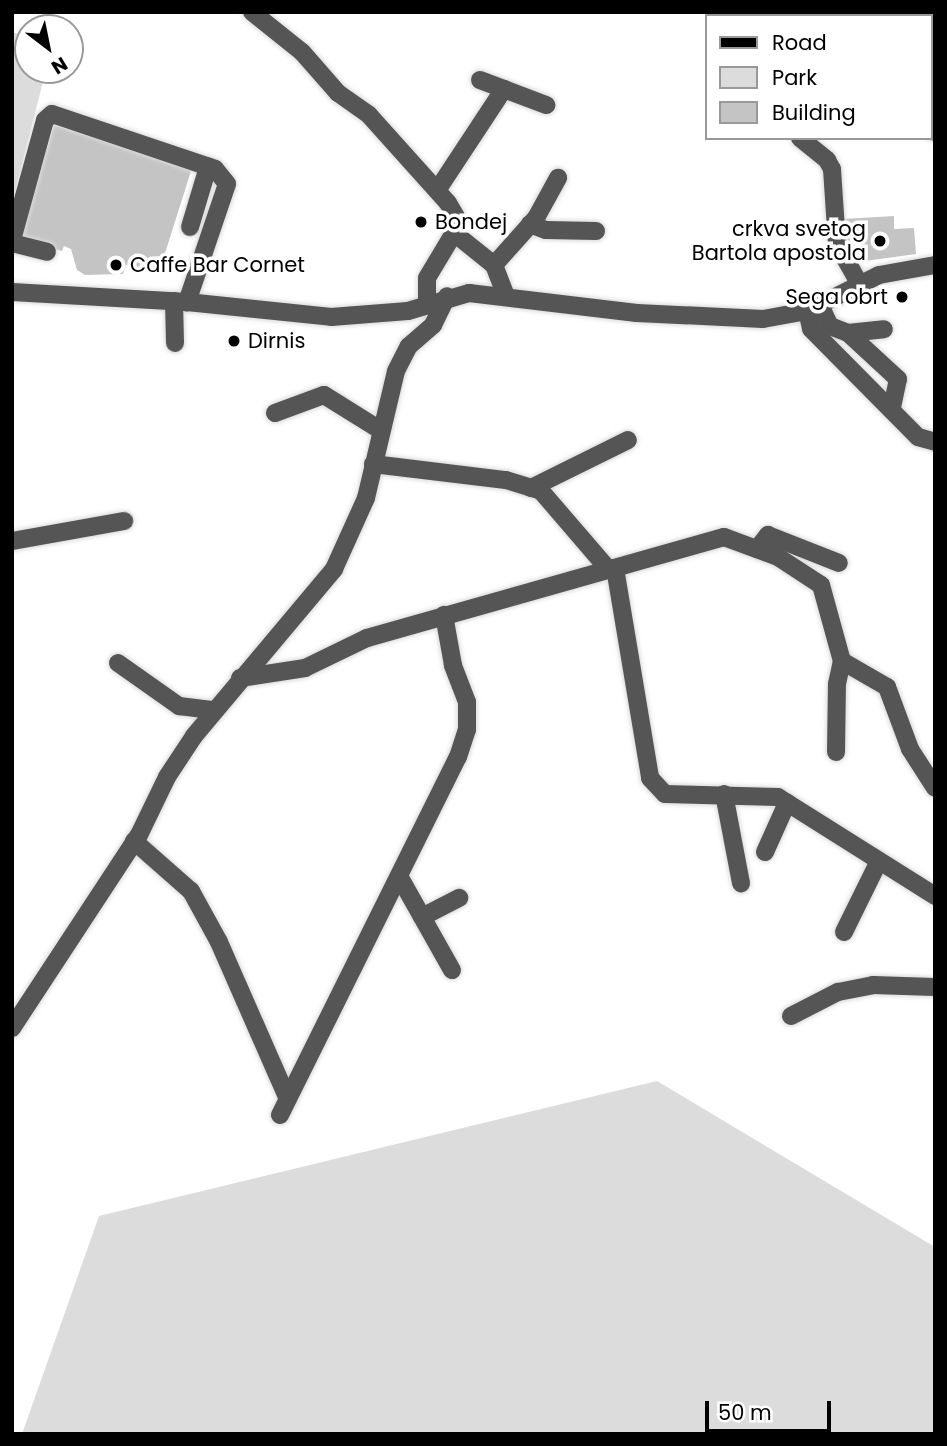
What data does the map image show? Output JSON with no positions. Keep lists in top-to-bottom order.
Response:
{
  "places": [
    "Bondej",
    "crkva svetog Bartola apostola",
    "Caffe Bar Cornet",
    "Sega obrt",
    "Dirnis"
  ],
  "legend": ["Road", "Park", "Building"],
  "scale_bar": "50 m",
  "north": "bottom right"
}
